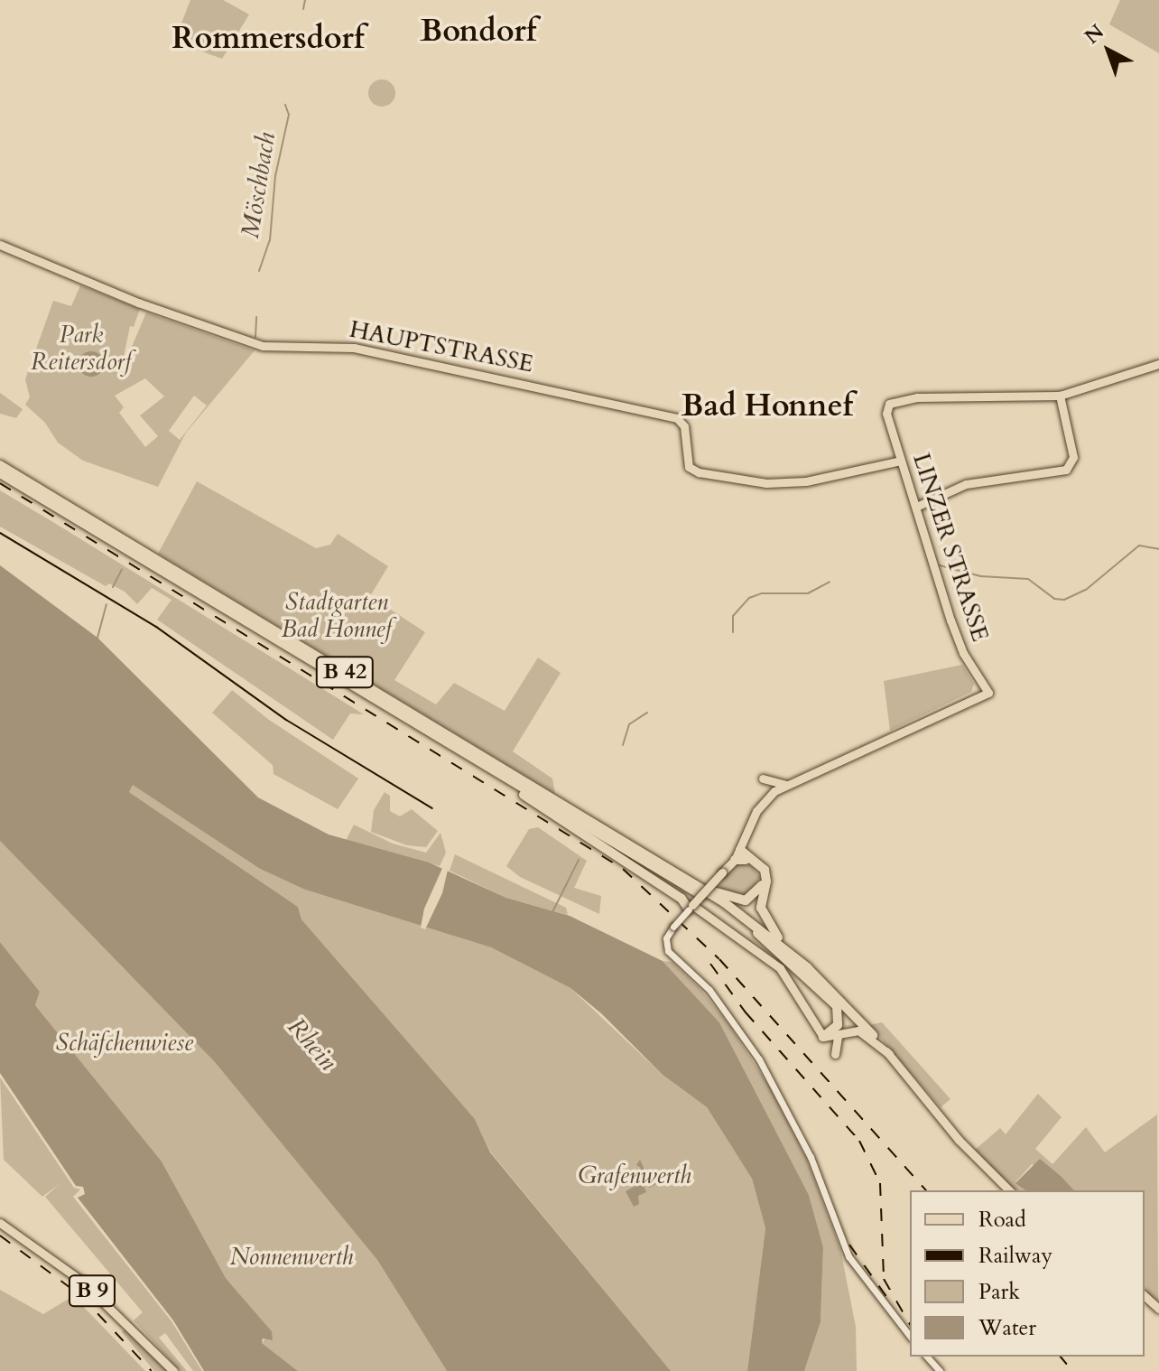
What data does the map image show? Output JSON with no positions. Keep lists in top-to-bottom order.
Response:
{
  "streets": {
    "highway": ["B 42"],
    "main road": ["HAUPTSTRASSE", "LINZER STRASSE", "B 9"]
  },
  "crossings": [
    ["HAUPTSTRASSE", "LINZER STRASSE"]
  ],
  "districts": ["Bondorf", "Rommersdorf", "Bad Honnef"],
  "water": ["Möschbach", "Rhein"],
  "parks": [
    "Park Reitersdorf",
    "Stadtgarten Bad Honnef",
    "Schäfchenwiese",
    "Grafenwerth",
    "Nonnenwerth"
  ],
  "legend": [
    "Road",
    "Railway",
    "Park",
    "Water"
  ],
  "north": "top left"
}
